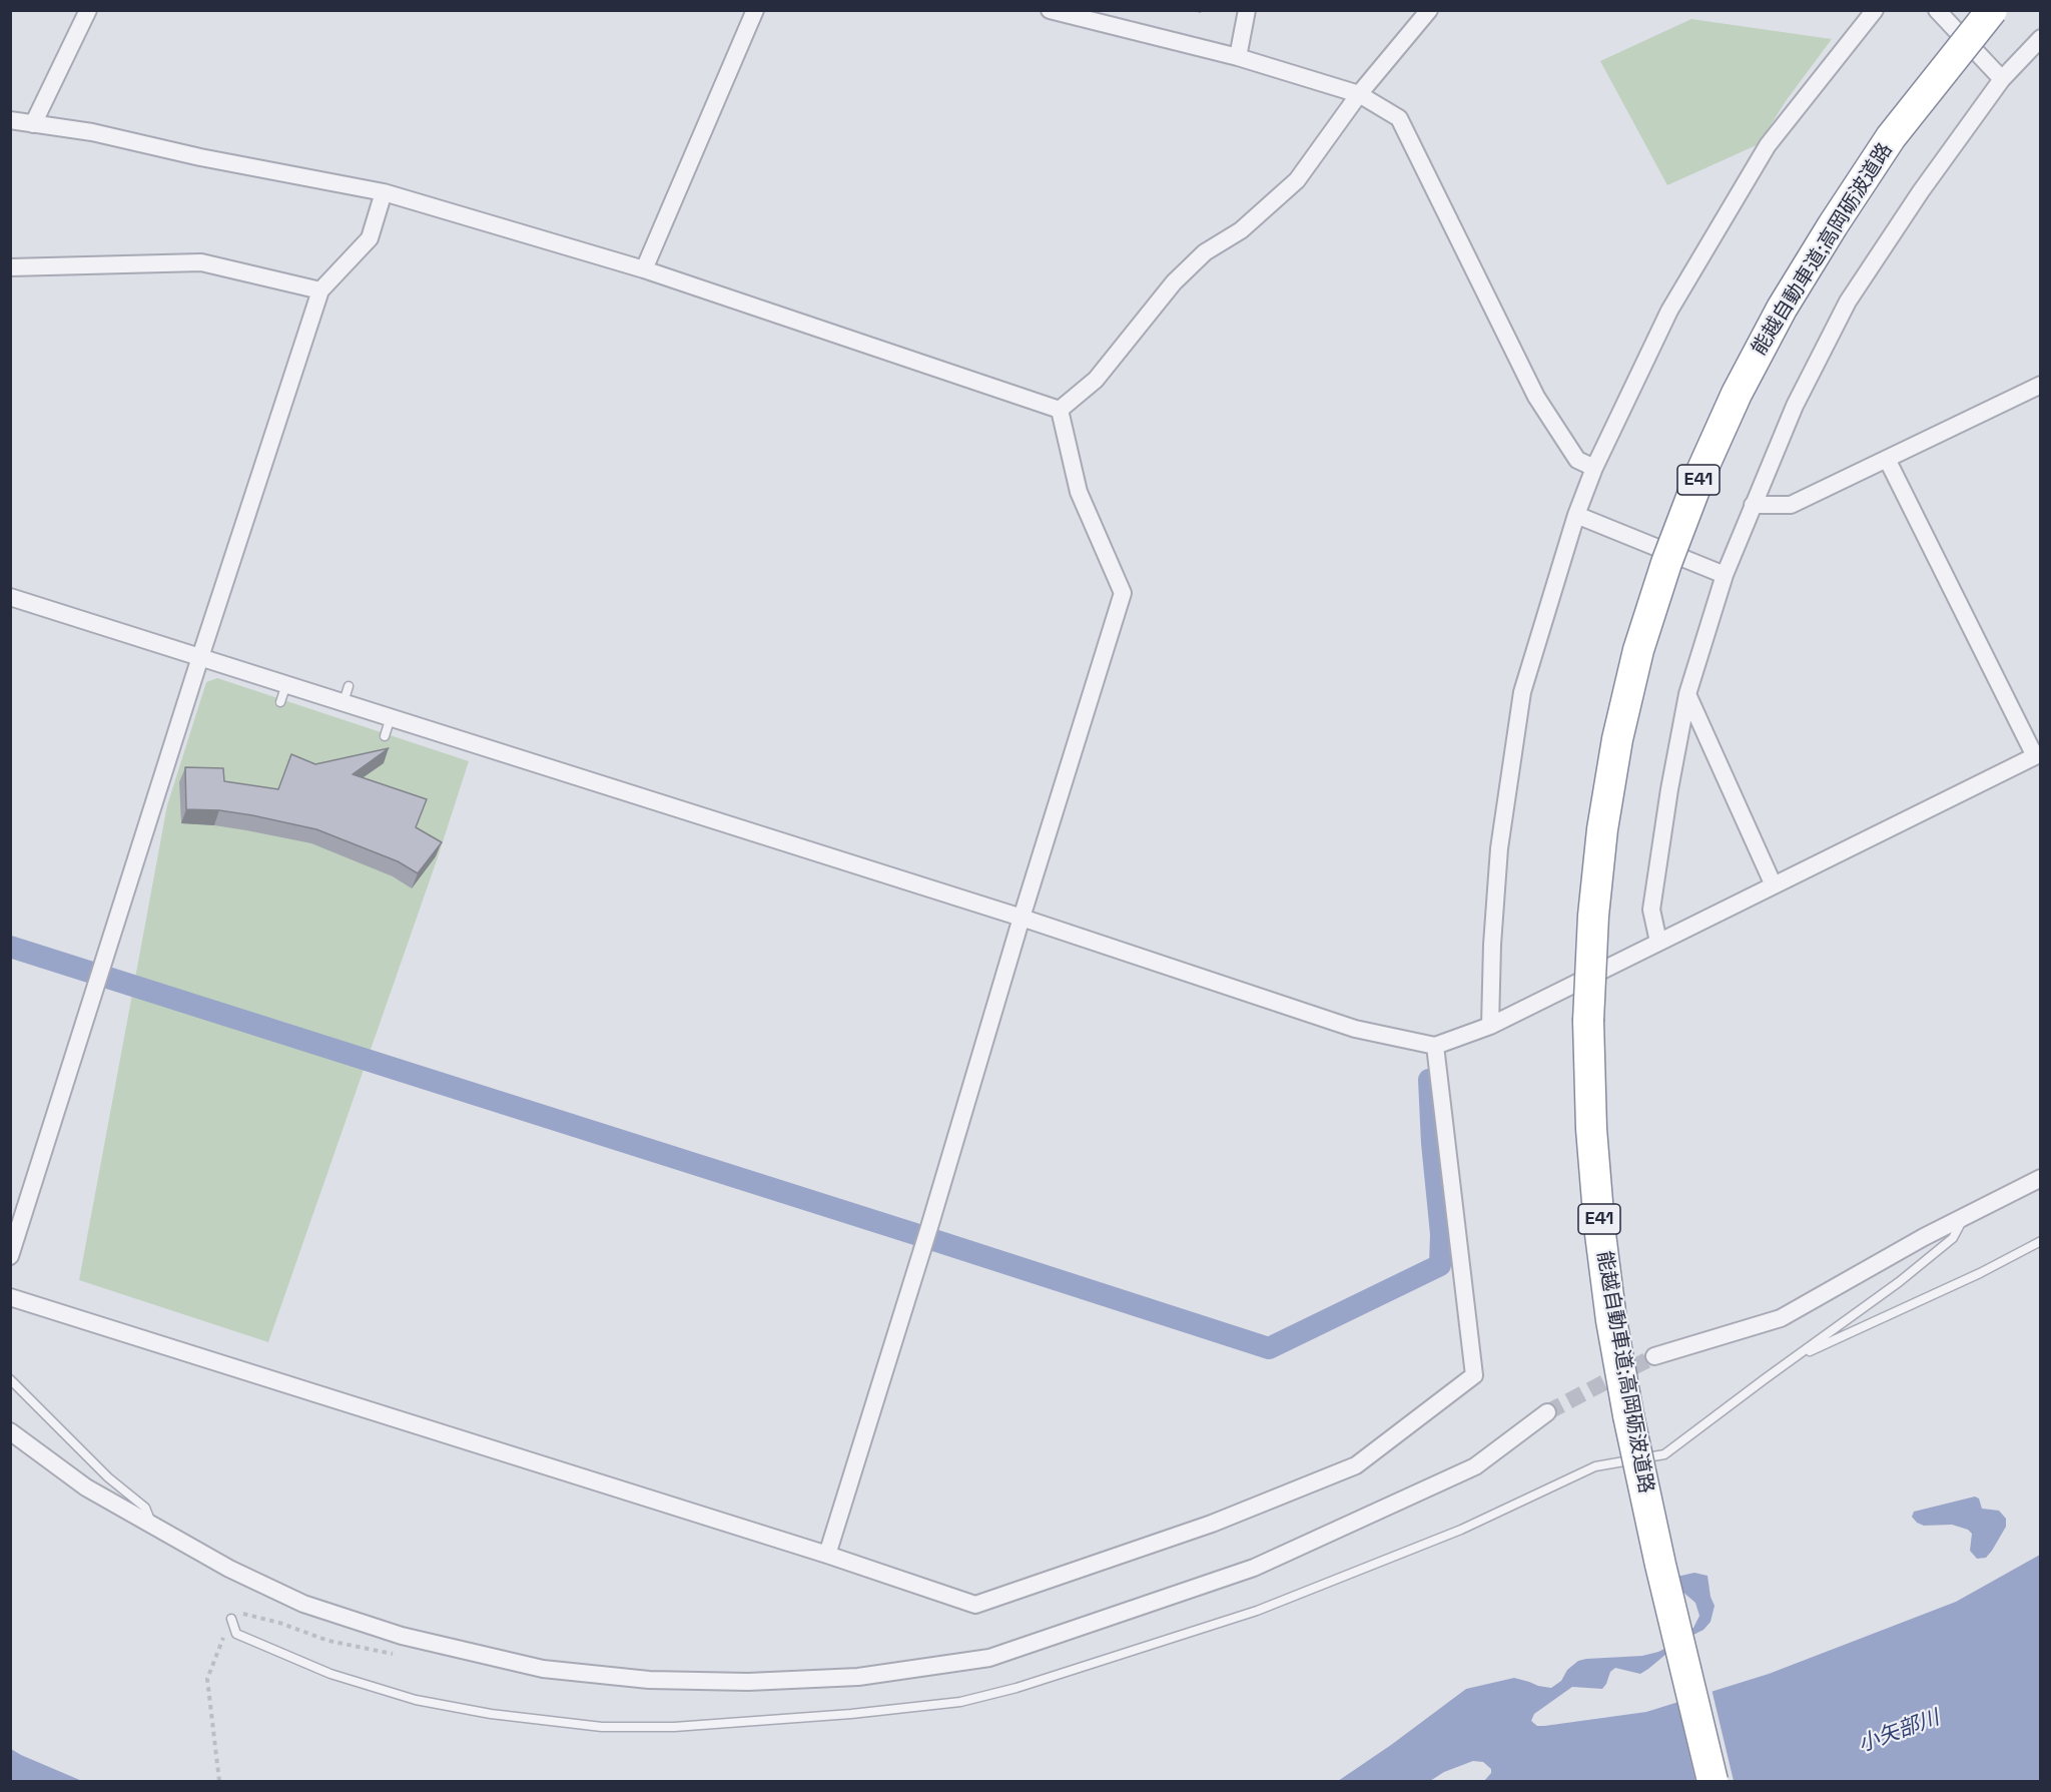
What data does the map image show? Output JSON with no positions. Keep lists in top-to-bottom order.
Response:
{
  "streets": {
    "highway": ["能越自動車道;高岡砺波道路", "E41"]
  },
  "water": ["小矢部川"]
}
